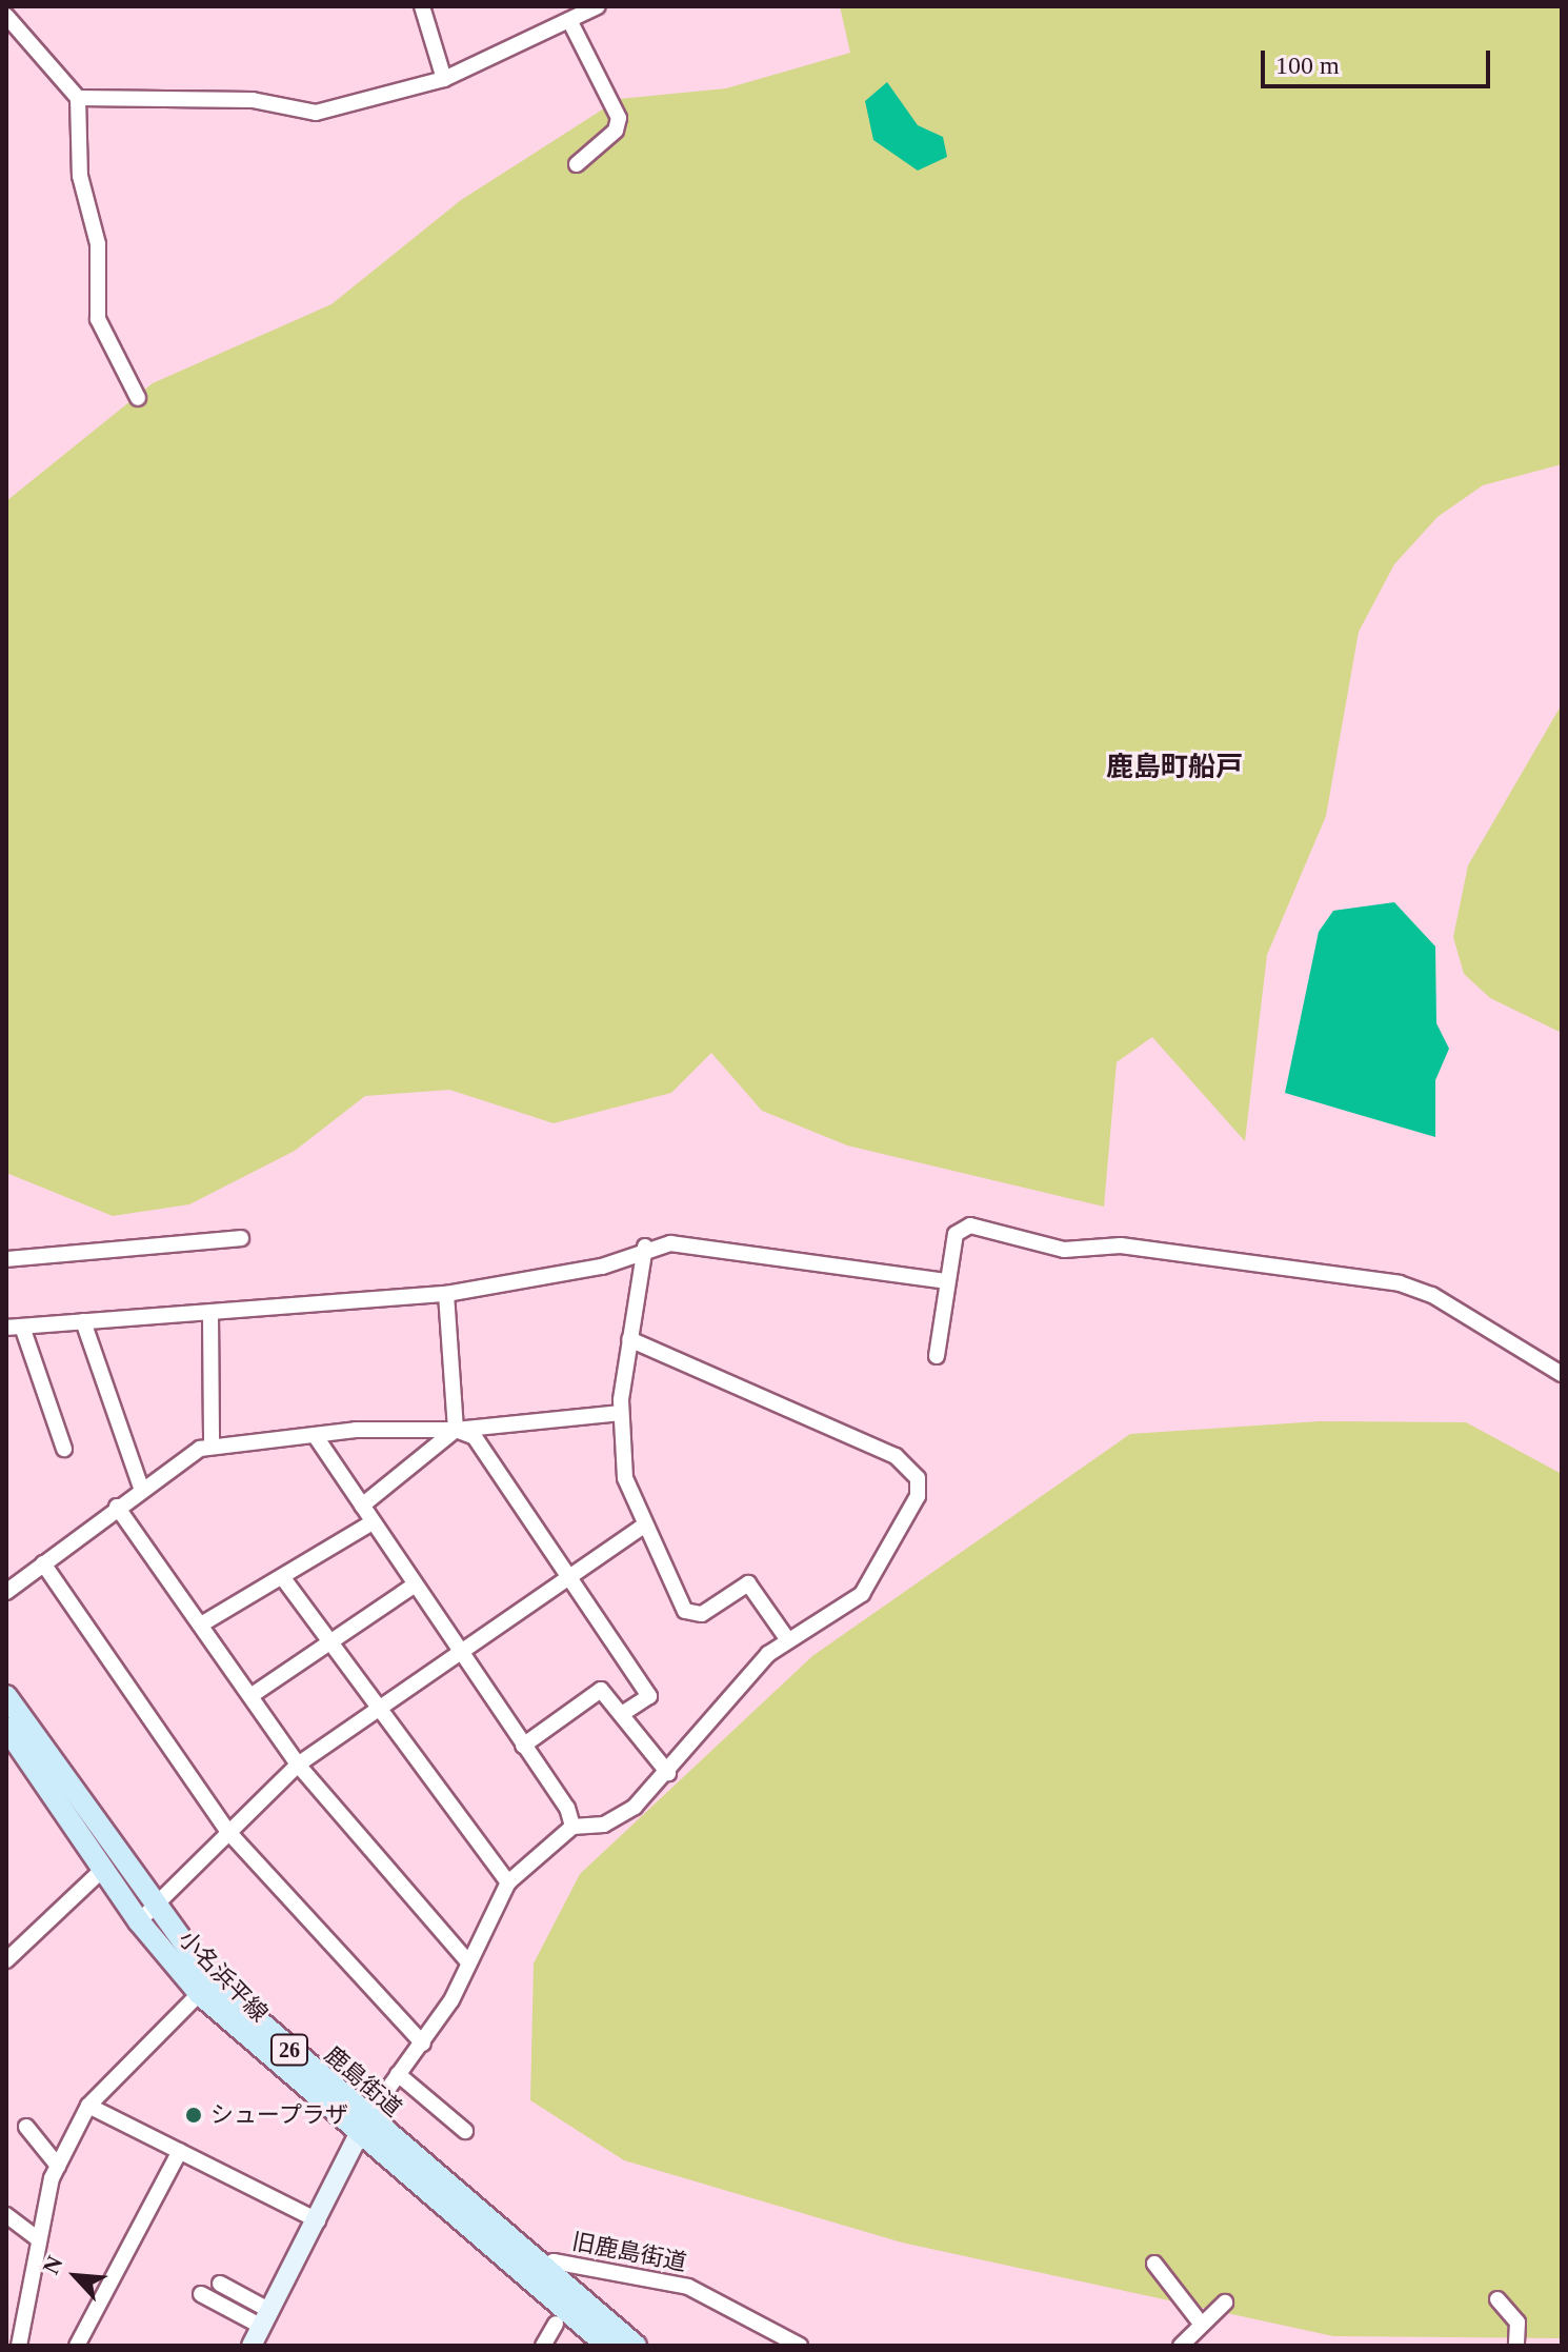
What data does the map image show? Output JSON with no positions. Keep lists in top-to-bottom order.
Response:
{
  "streets": {
    "main road": ["小名浜平線", "26", "鹿島街道"],
    "street": ["旧鹿島街道"]
  },
  "crossings": [
    ["小名浜平線", "26"],
    ["小名浜平線", "鹿島街道"],
    ["鹿島街道", "旧鹿島街道"]
  ],
  "districts": ["鹿島町船戸"],
  "places": ["シュープラザ"],
  "scale_bar": "100 m",
  "north": "top left"
}
